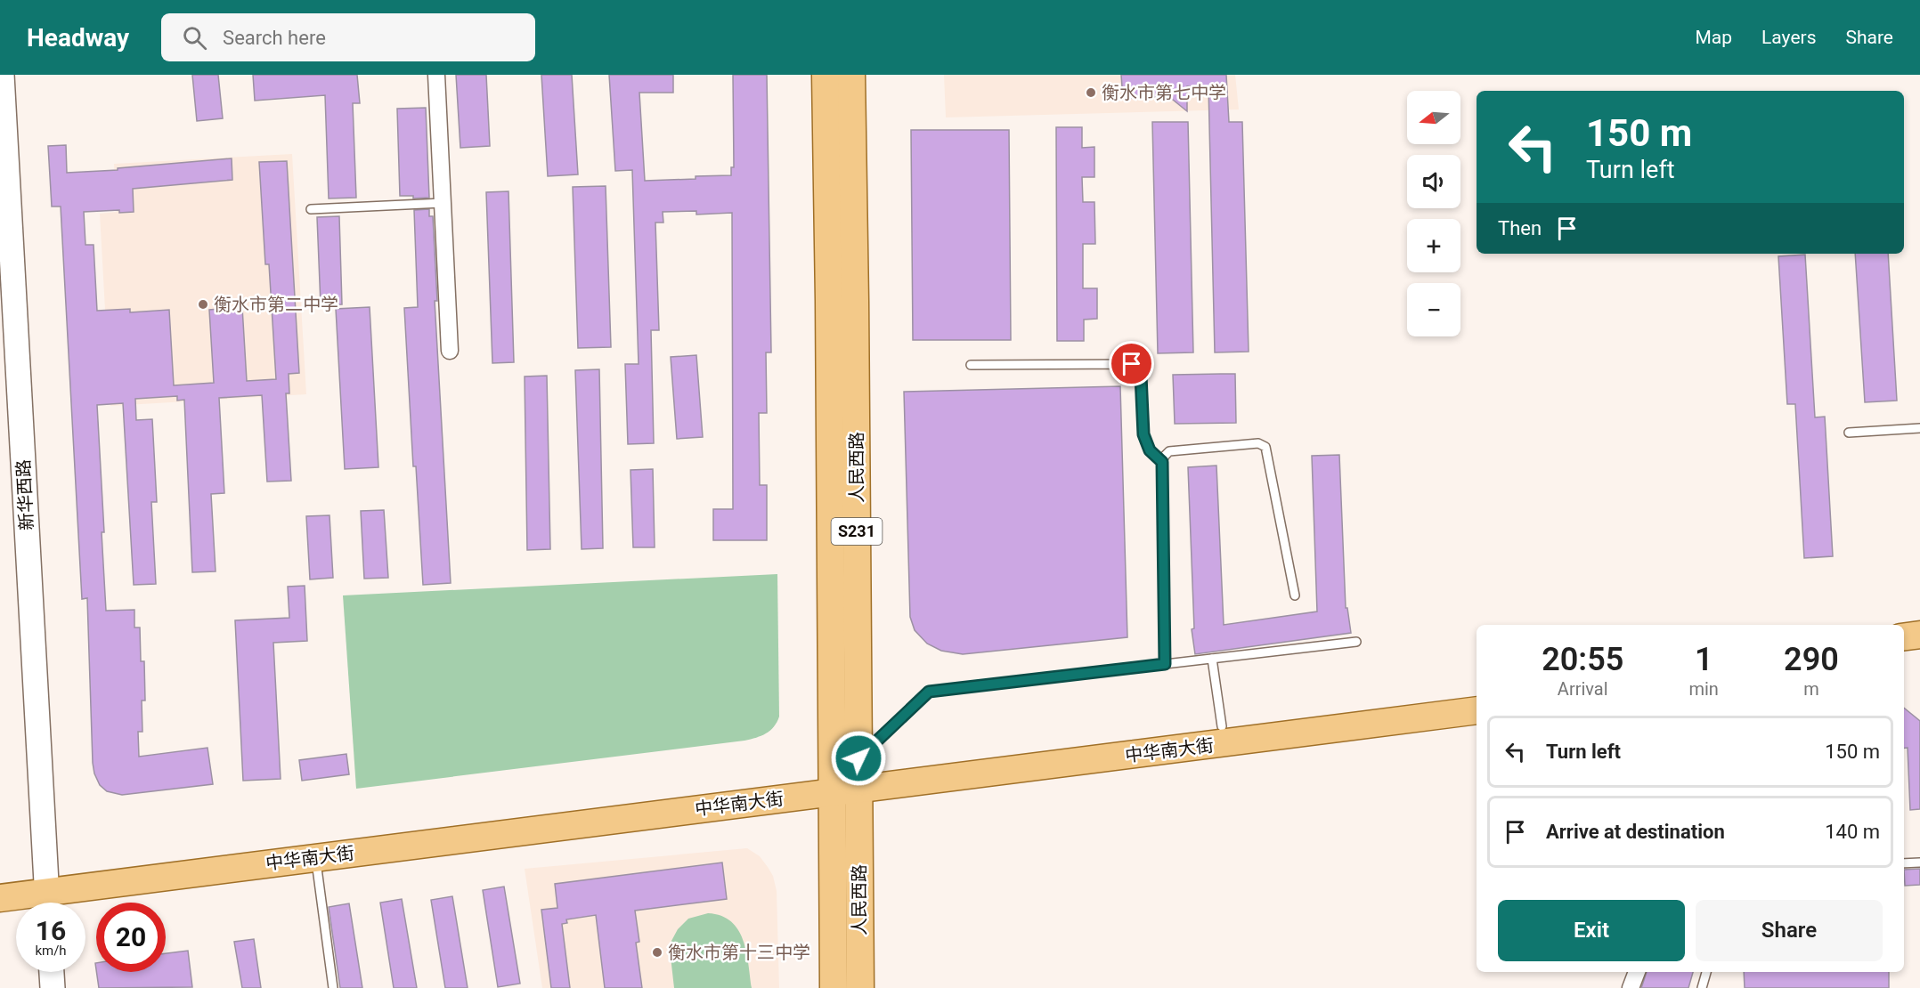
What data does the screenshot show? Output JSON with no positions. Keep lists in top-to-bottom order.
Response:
{
  "streets": {
    "main road": ["人民西路", "S231", "中华南大街"],
    "street": ["新华西路"]
  },
  "crossings": [
    ["人民西路", "中华南大街"],
    ["新华西路", "中华南大街"]
  ],
  "places": ["衡水市第七中学", "衡水市第二中学", "衡水市第十三中学"],
  "north": "left",
  "page": {
    "header": "Headway",
    "search": "Search here",
    "nav": ["Map", "Layers", "Share"],
    "map_buttons": ["+", "−"],
    "turn": ["150 m", "Turn left"],
    "then": "Then",
    "eta": [
      "20:55",
      "Arrival",
      "1",
      "min",
      "290",
      "m"
    ],
    "list": [
      {
        "name": "Turn left",
        "value": "150 m"
      },
      {
        "name": "Arrive at destination",
        "value": "140 m"
      }
    ],
    "buttons": ["Exit", "Share"],
    "speed": "16 km/h",
    "limit": "20"
  }
}
